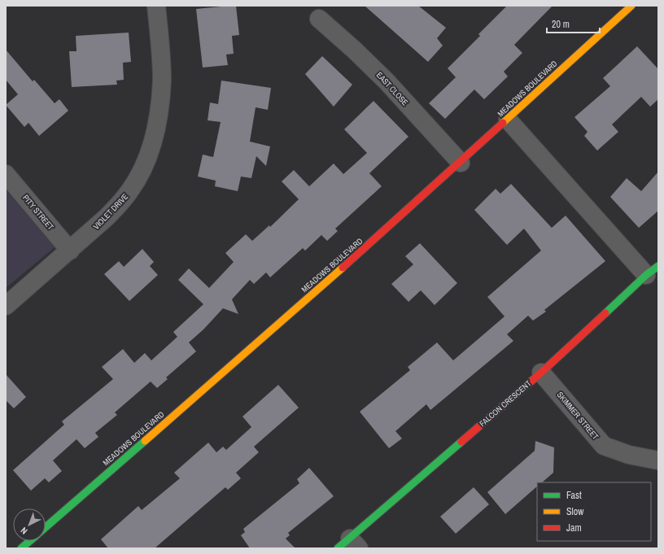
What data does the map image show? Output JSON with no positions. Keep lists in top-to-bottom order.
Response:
{
  "streets": {
    "street": [
      "EAST CLOSE",
      "MEADOWS BOULEVARD",
      "VIOLET DRIVE",
      "PITY STREET",
      "FALCON CRESCENT",
      "SKIMMER STREET"
    ]
  },
  "crossings": [
    ["EAST CLOSE", "MEADOWS BOULEVARD"],
    ["VIOLET DRIVE", "PITY STREET"],
    ["FALCON CRESCENT", "SKIMMER STREET"]
  ],
  "legend": ["Fast", "Slow", "Jam"],
  "scale_bar": "20 m",
  "north": "bottom left"
}
